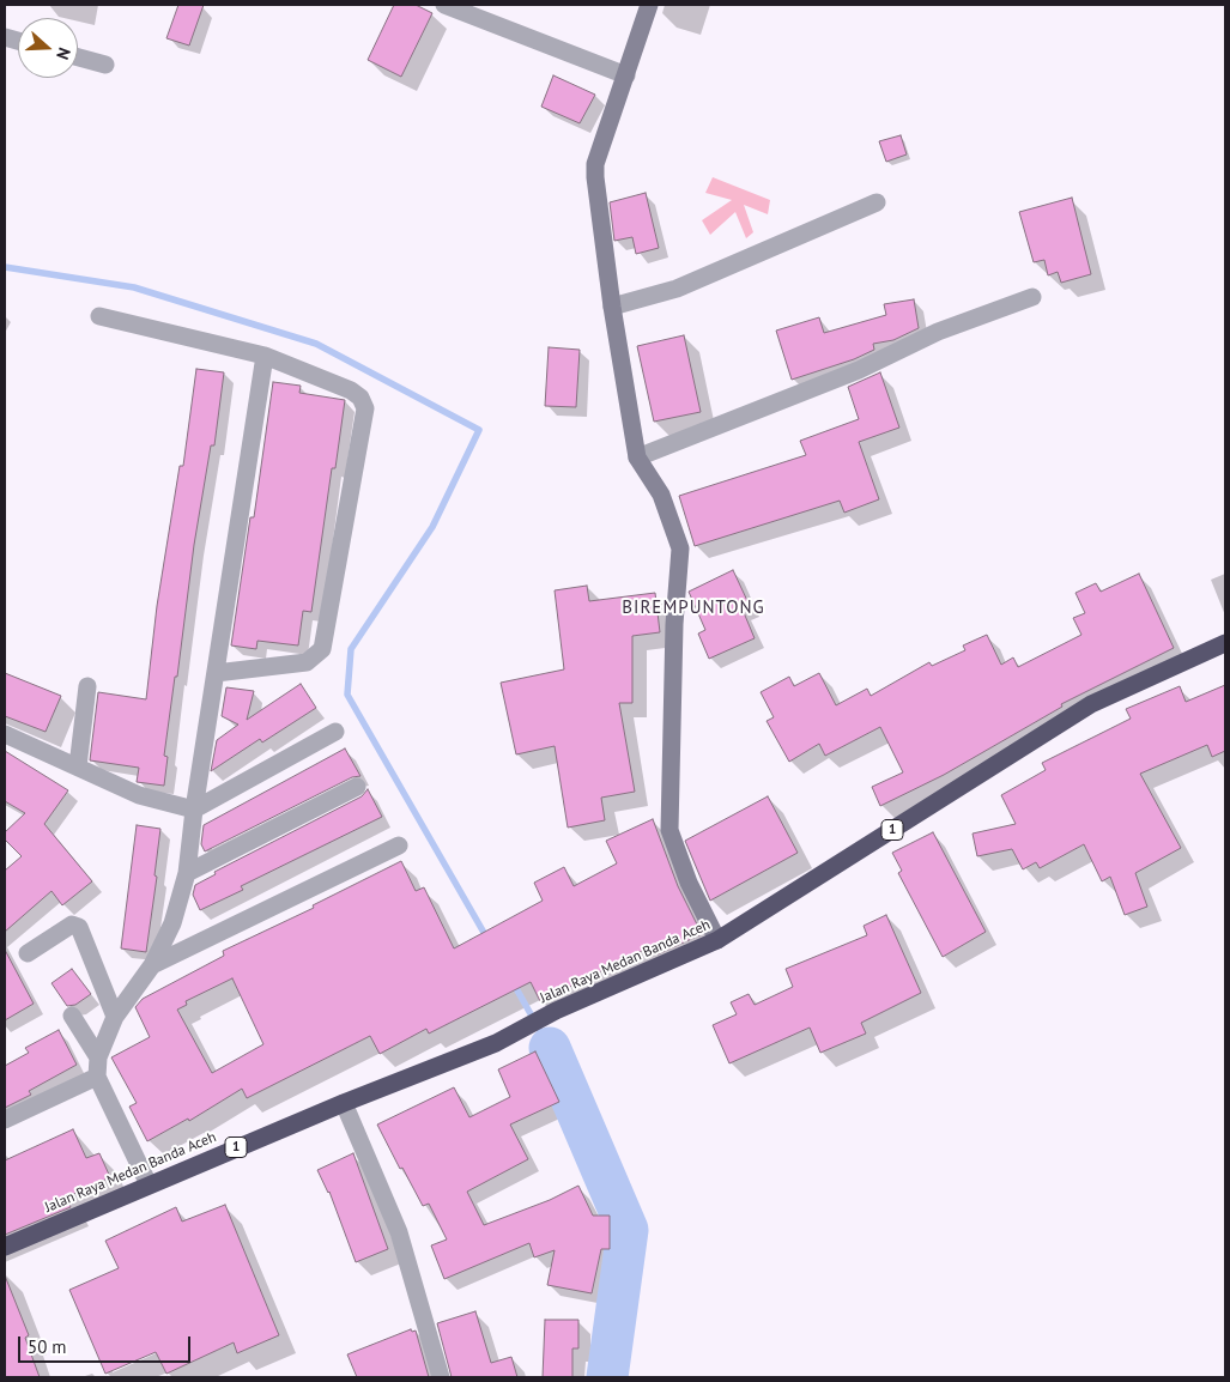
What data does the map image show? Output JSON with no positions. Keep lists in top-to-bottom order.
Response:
{
  "streets": {
    "highway": ["1", "Jalan Raya Medan Banda Aceh"]
  },
  "districts": ["BIREMPUNTONG"],
  "scale_bar": "50 m",
  "north": "right"
}
